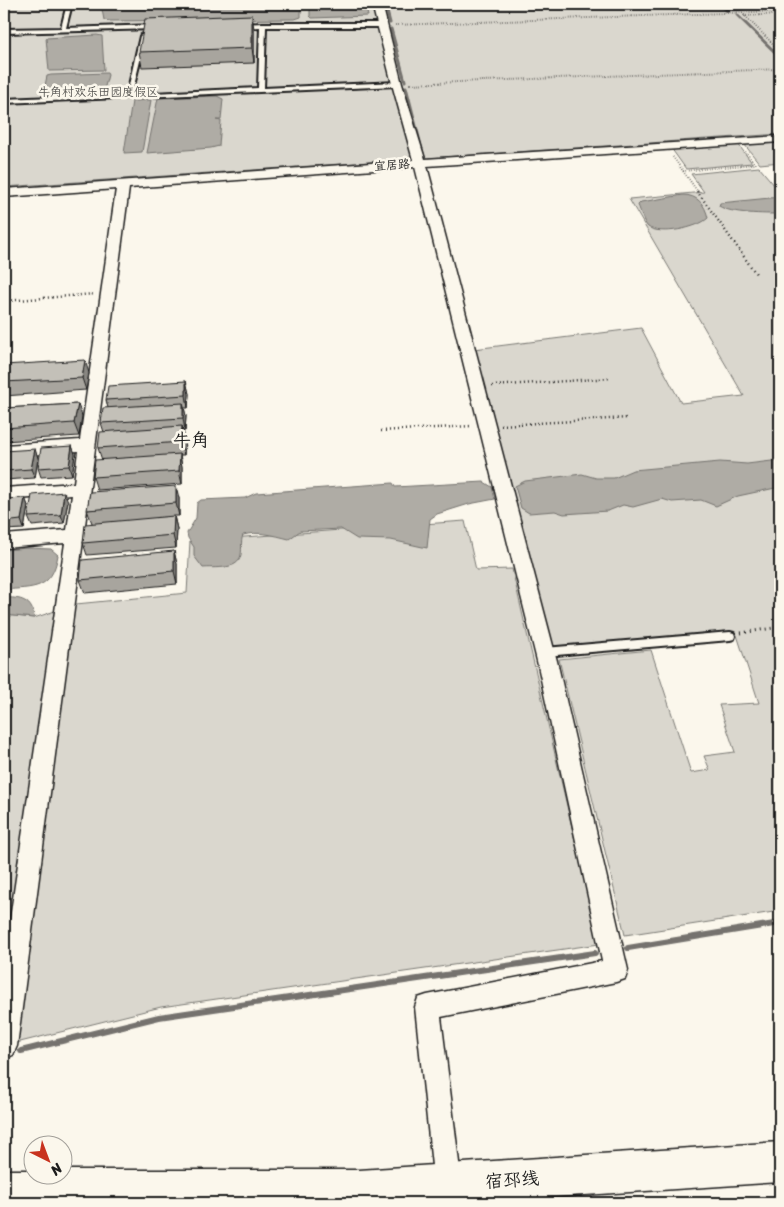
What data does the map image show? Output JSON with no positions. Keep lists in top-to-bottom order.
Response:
{
  "streets": {
    "main road": ["宿邳线"],
    "street": ["宜居路"]
  },
  "districts": ["牛角"],
  "parks": ["牛角村欢乐田园度假区"],
  "north": "bottom right"
}
